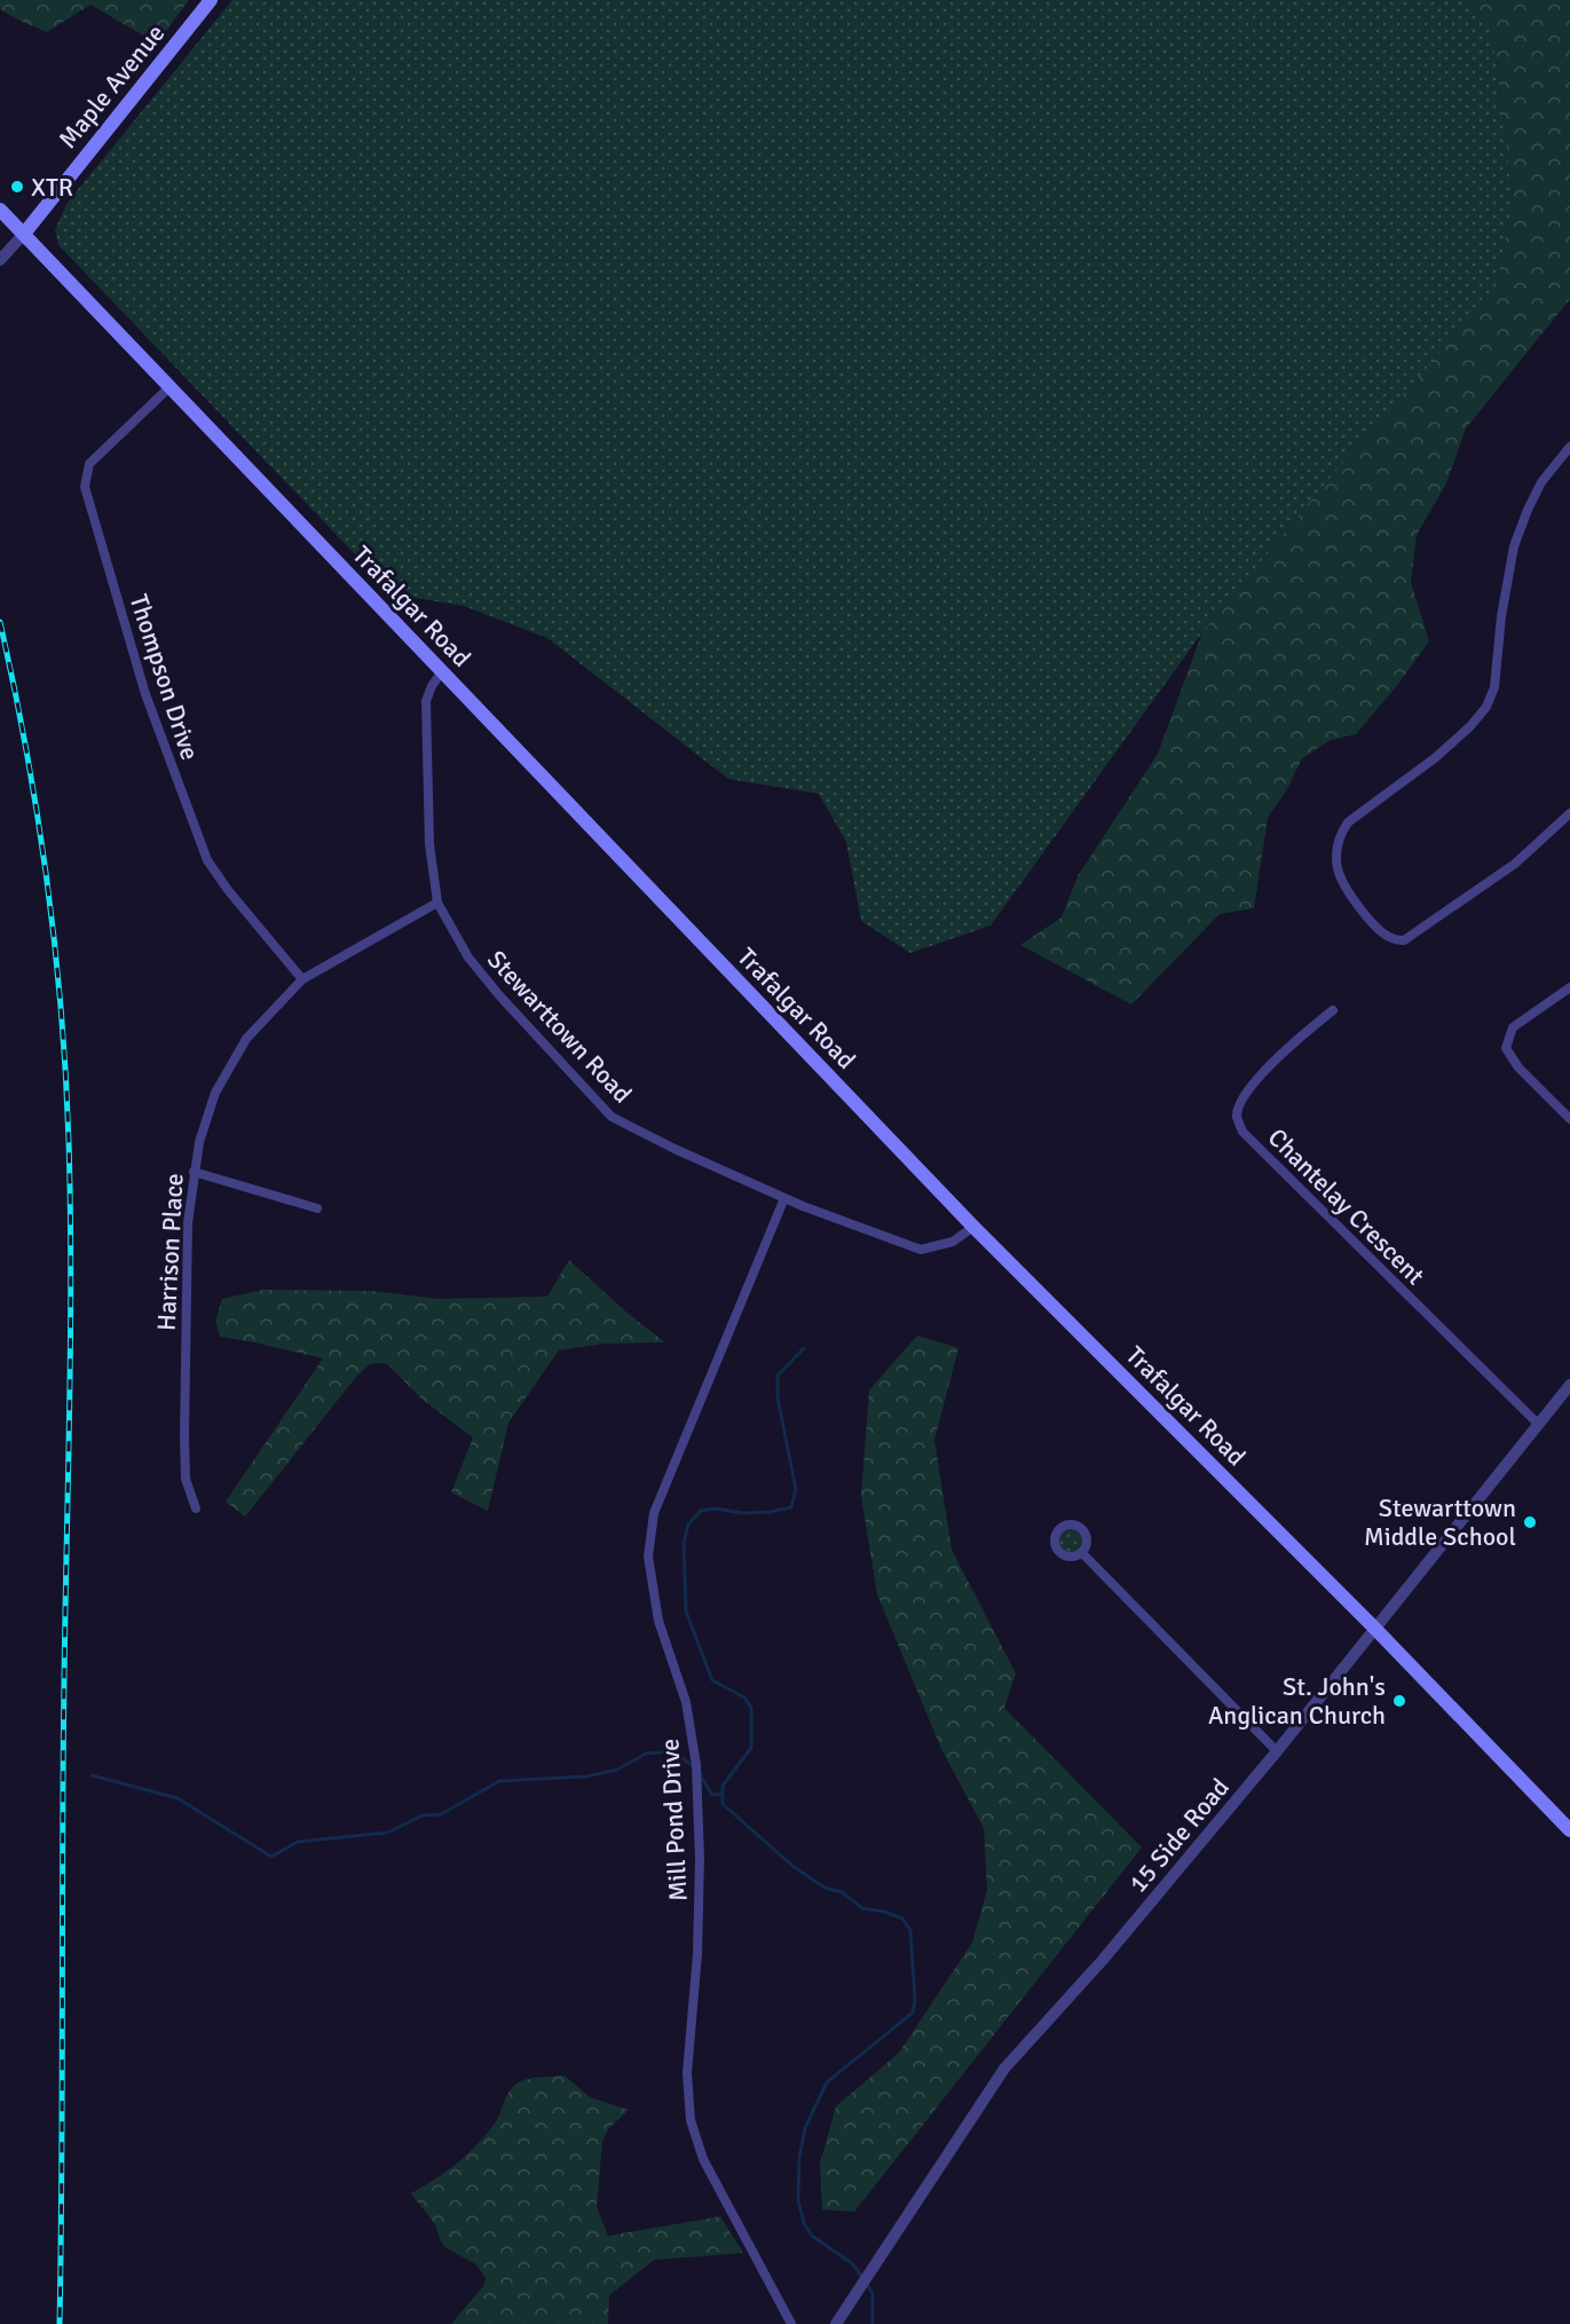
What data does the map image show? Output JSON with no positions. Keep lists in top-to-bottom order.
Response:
{
  "streets": {
    "main road": ["Maple Avenue", "Trafalgar Road"],
    "street": [
      "Thompson Drive",
      "Stewarttown Road",
      "Chantelay Crescent",
      "Harrison Place",
      "Mill Pond Drive",
      "15 Side Road"
    ]
  },
  "crossings": [
    ["Maple Avenue", "Trafalgar Road"],
    ["Trafalgar Road", "Thompson Drive"],
    ["Trafalgar Road", "Stewarttown Road"],
    ["Trafalgar Road", "15 Side Road"],
    ["Thompson Drive", "Harrison Place"],
    ["Stewarttown Road", "Harrison Place"],
    ["Stewarttown Road", "Mill Pond Drive"],
    ["Chantelay Crescent", "15 Side Road"]
  ],
  "places": ["XTR", "Stewarttown Middle School", "St. John's Anglican Church"]
}
